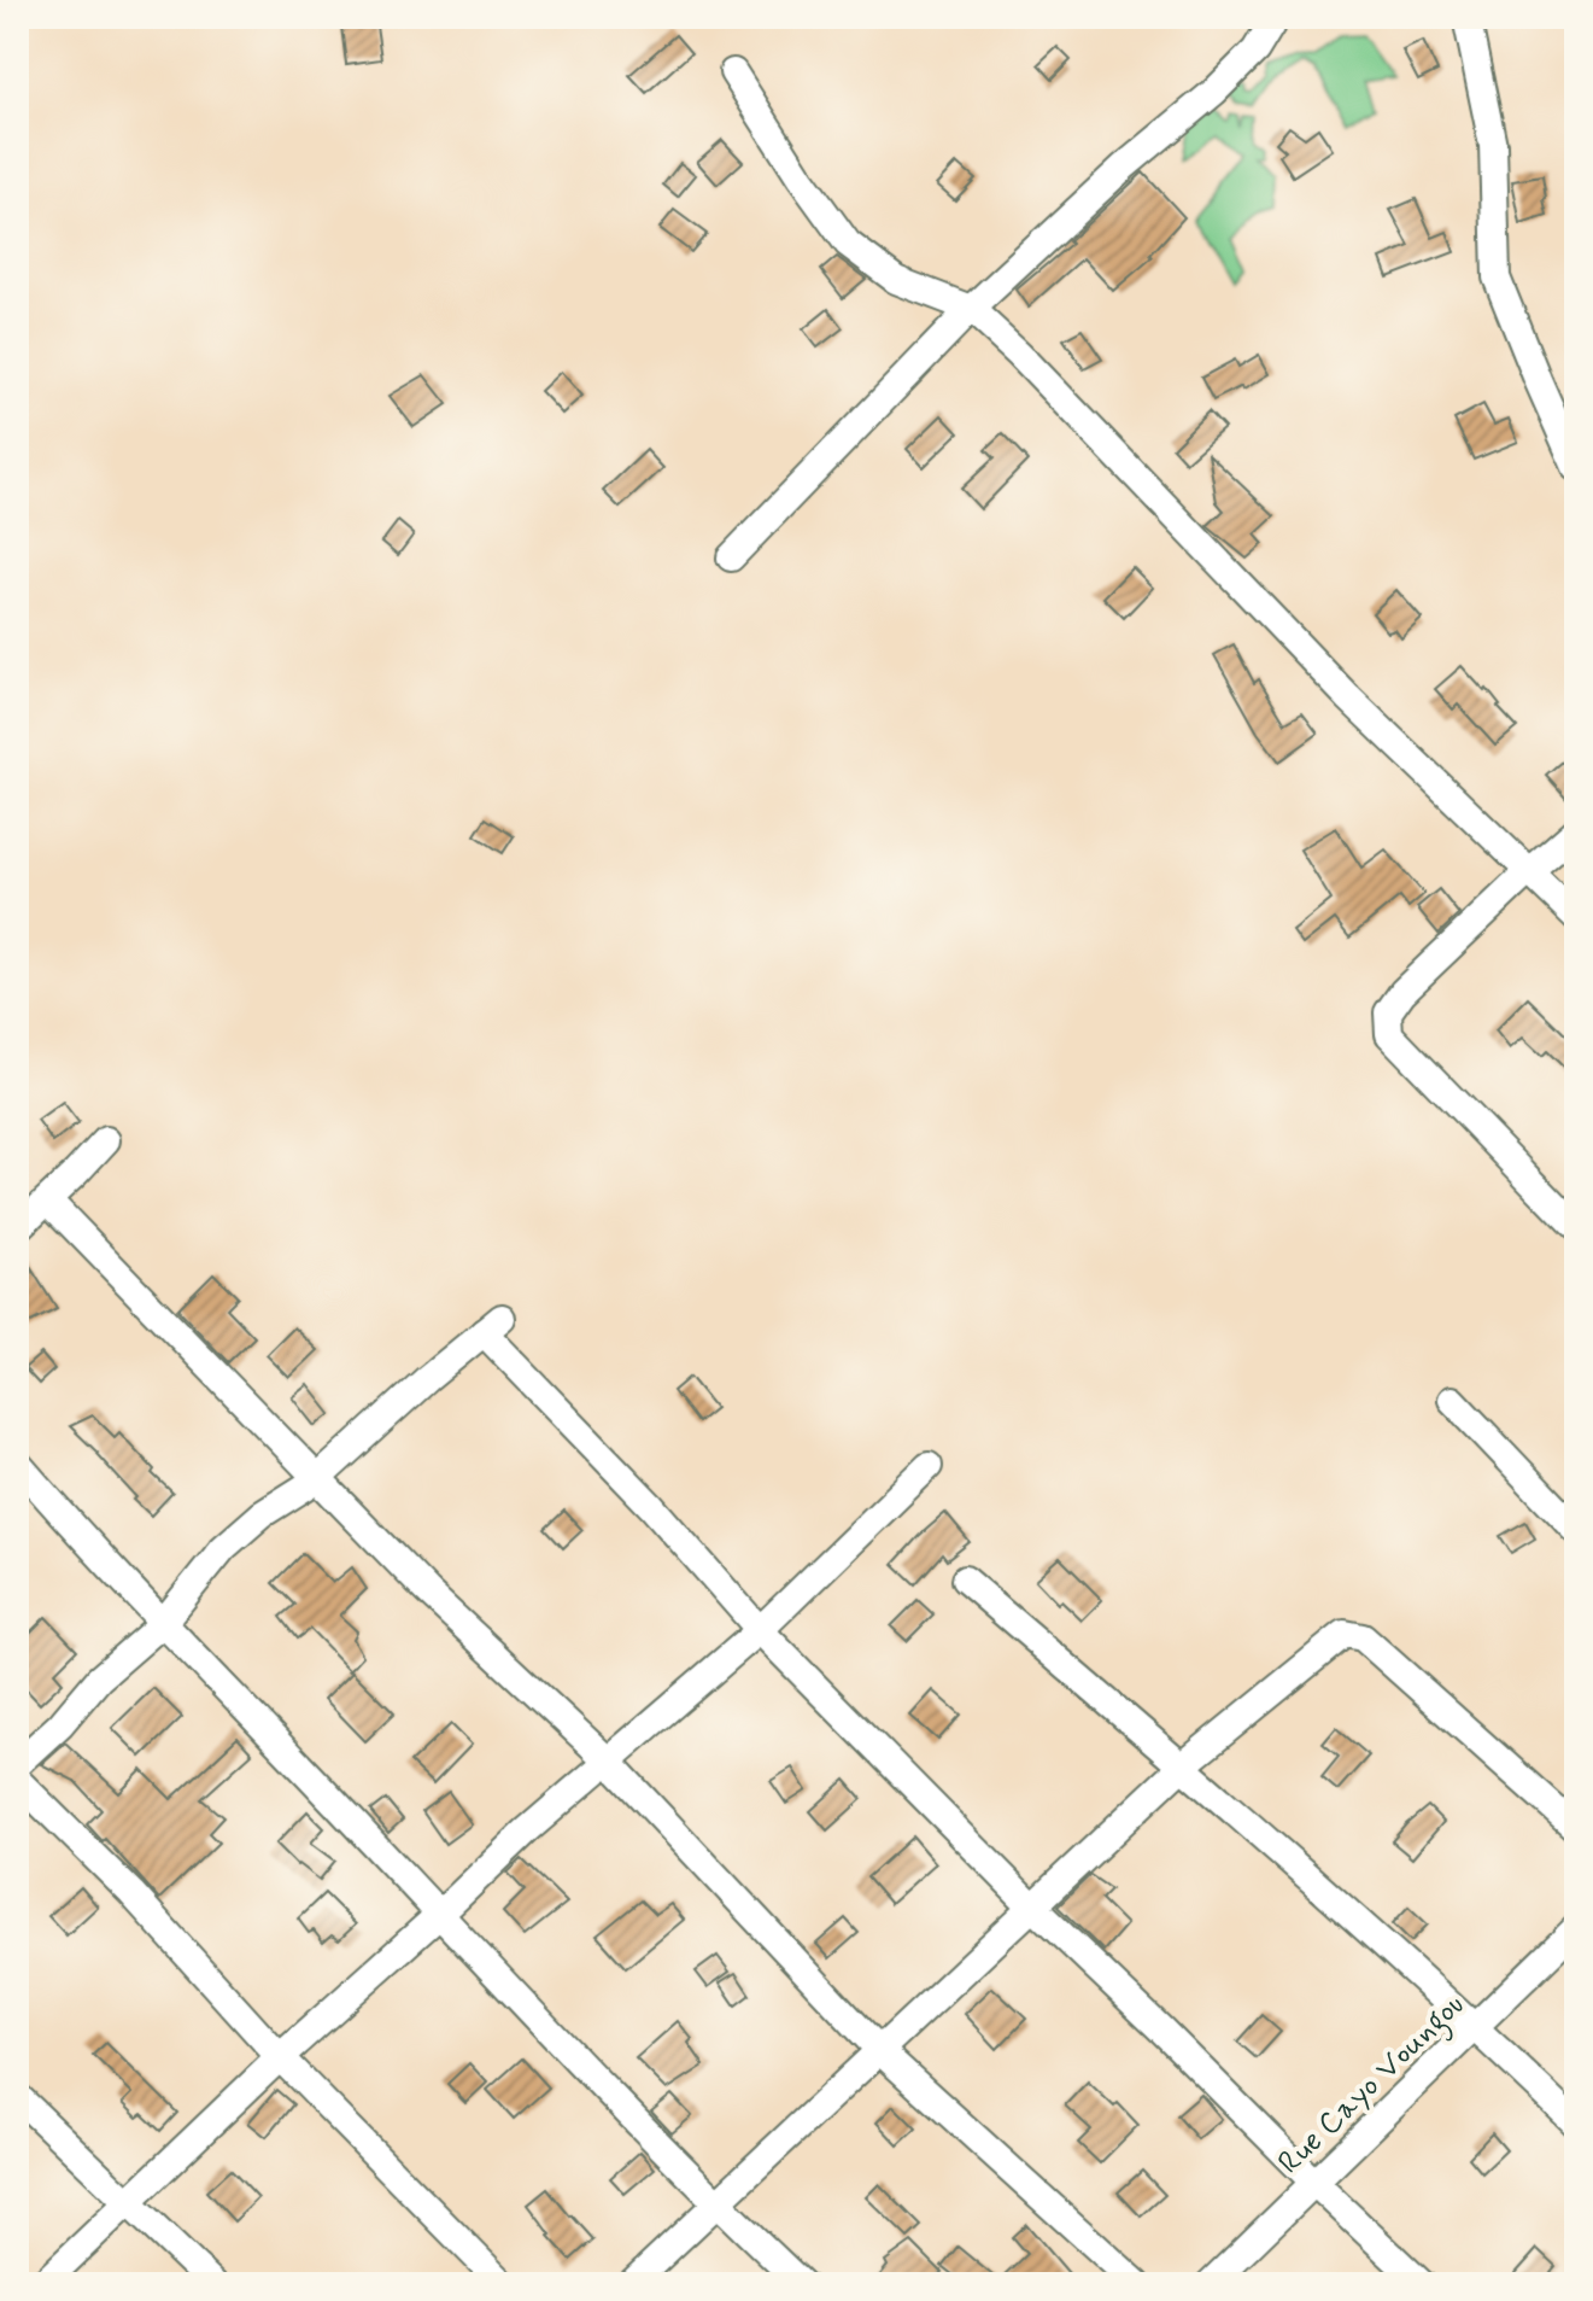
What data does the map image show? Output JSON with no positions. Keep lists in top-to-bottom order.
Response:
{
  "streets": {
    "street": ["Rue Cayo Voungou"]
  }
}
